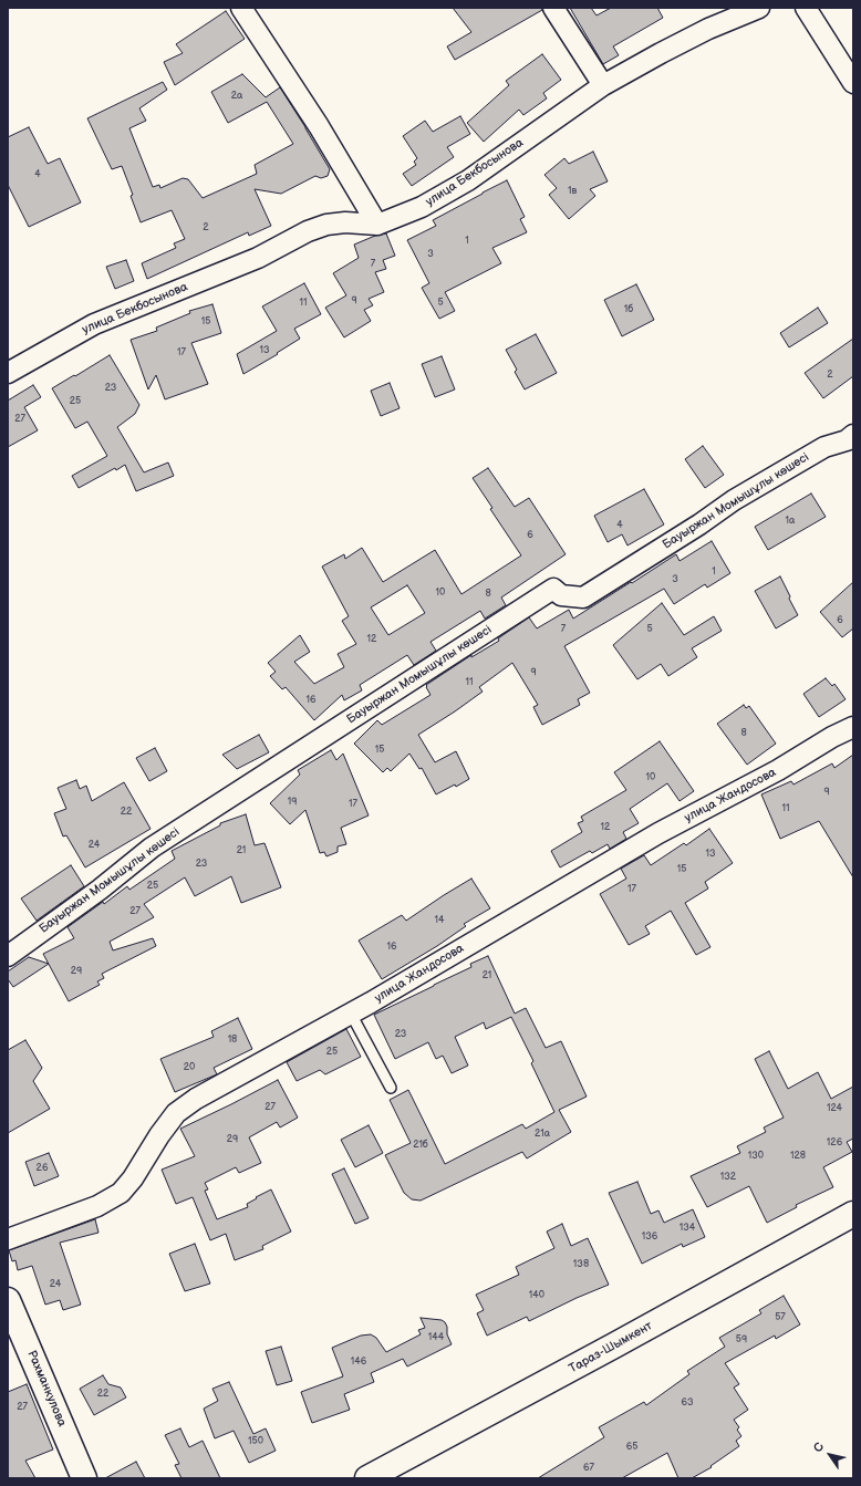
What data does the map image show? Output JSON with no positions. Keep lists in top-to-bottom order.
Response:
{
  "streets": {
    "main road": ["Тараз-Шымкент", "Рахманкулова"],
    "street": ["улица Бекбосынова", "Бауыржан Момышұлы көшесі", "улица Жандосова"]
  },
  "house_numbers": [
    "2а",
    "4",
    "1в",
    "2",
    "1",
    "3",
    "7",
    "9",
    "11",
    "5",
    "1б",
    "15",
    "13",
    "17",
    "2",
    "23",
    "25",
    "27",
    "1а",
    "4",
    "6",
    "1",
    "3",
    "10",
    "8",
    "6",
    "7",
    "5",
    "12",
    "9",
    "11",
    "16",
    "8",
    "15",
    "10",
    "9",
    "19",
    "17",
    "11",
    "22",
    "12",
    "24",
    "21",
    "13",
    "23",
    "15",
    "25",
    "17",
    "27",
    "14",
    "16",
    "29",
    "21",
    "23",
    "18",
    "25",
    "20",
    "27",
    "124",
    "21а",
    "29",
    "126",
    "21б",
    "130",
    "128",
    "26",
    "132",
    "134",
    "136",
    "138",
    "24",
    "140",
    "57",
    "144",
    "59",
    "146",
    "22",
    "63",
    "27",
    "150",
    "65",
    "67"
  ],
  "north": "top left"
}
